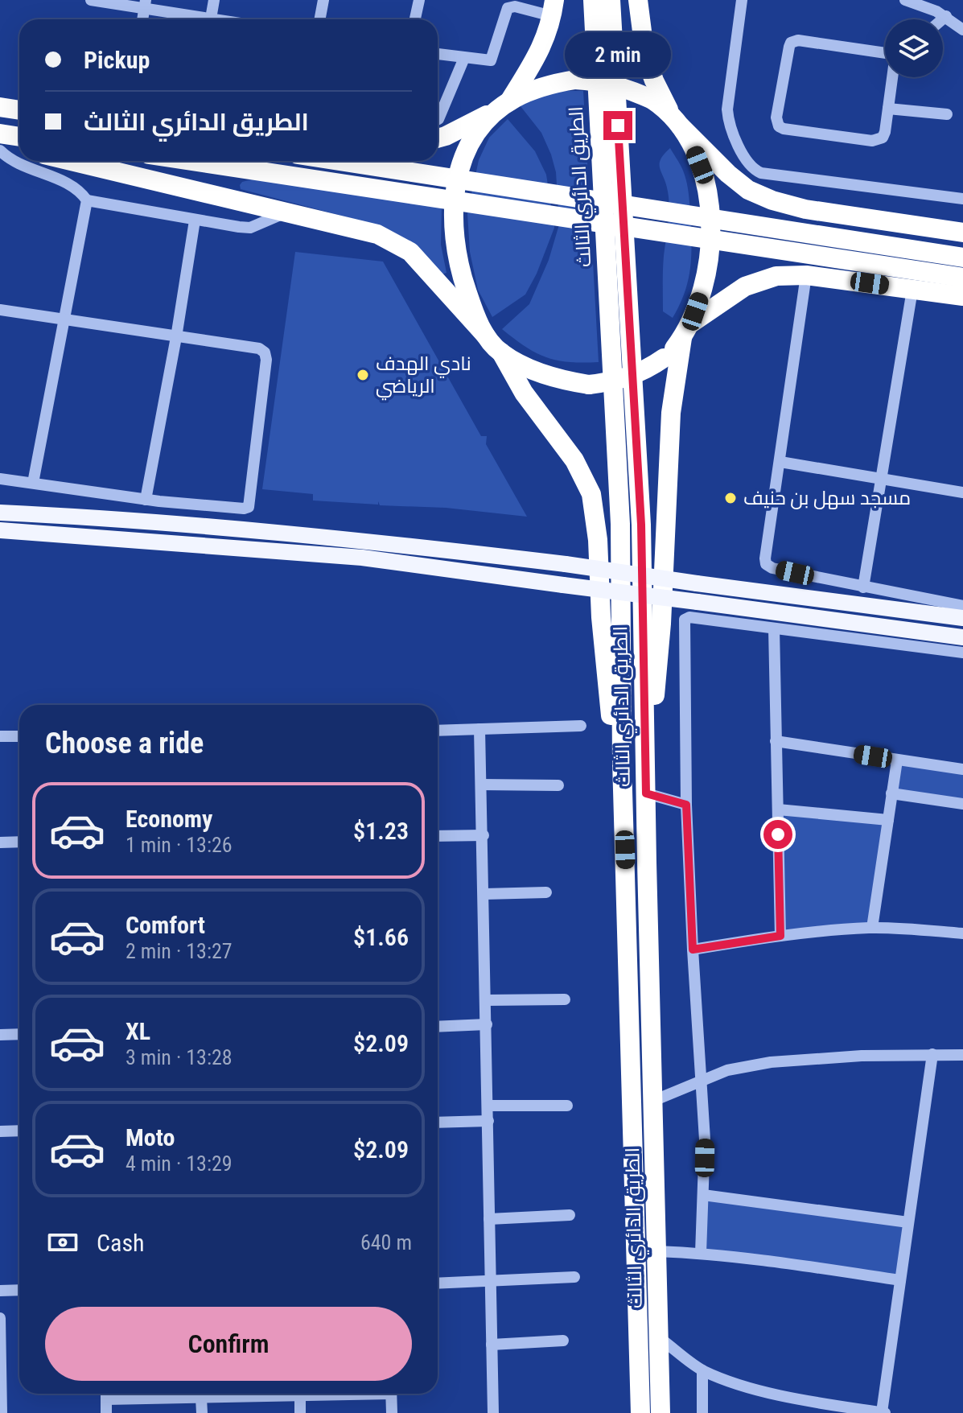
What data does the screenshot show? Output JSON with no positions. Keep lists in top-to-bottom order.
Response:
{
  "streets": {
    "highway": ["الطريق الدائري الثالث"]
  },
  "places": ["نادي الهدف الرياضي", "مسجد سهل بن حنيف"],
  "page": {
    "banner": ["Pickup", "الطريق الدائري الثالث"],
    "bubble": "2 min",
    "heading": "Choose a ride",
    "list": [
      {
        "name": "Economy",
        "note": "1 min · 13:26",
        "value": "$1.23"
      },
      {
        "name": "Comfort",
        "note": "2 min · 13:27",
        "value": "$1.66"
      },
      {
        "name": "XL",
        "note": "3 min · 13:28",
        "value": "$2.09"
      },
      {
        "name": "Moto",
        "note": "4 min · 13:29",
        "value": "$2.09"
      }
    ],
    "pay": ["Cash", "640 m"],
    "buttons": "Confirm"
  }
}
